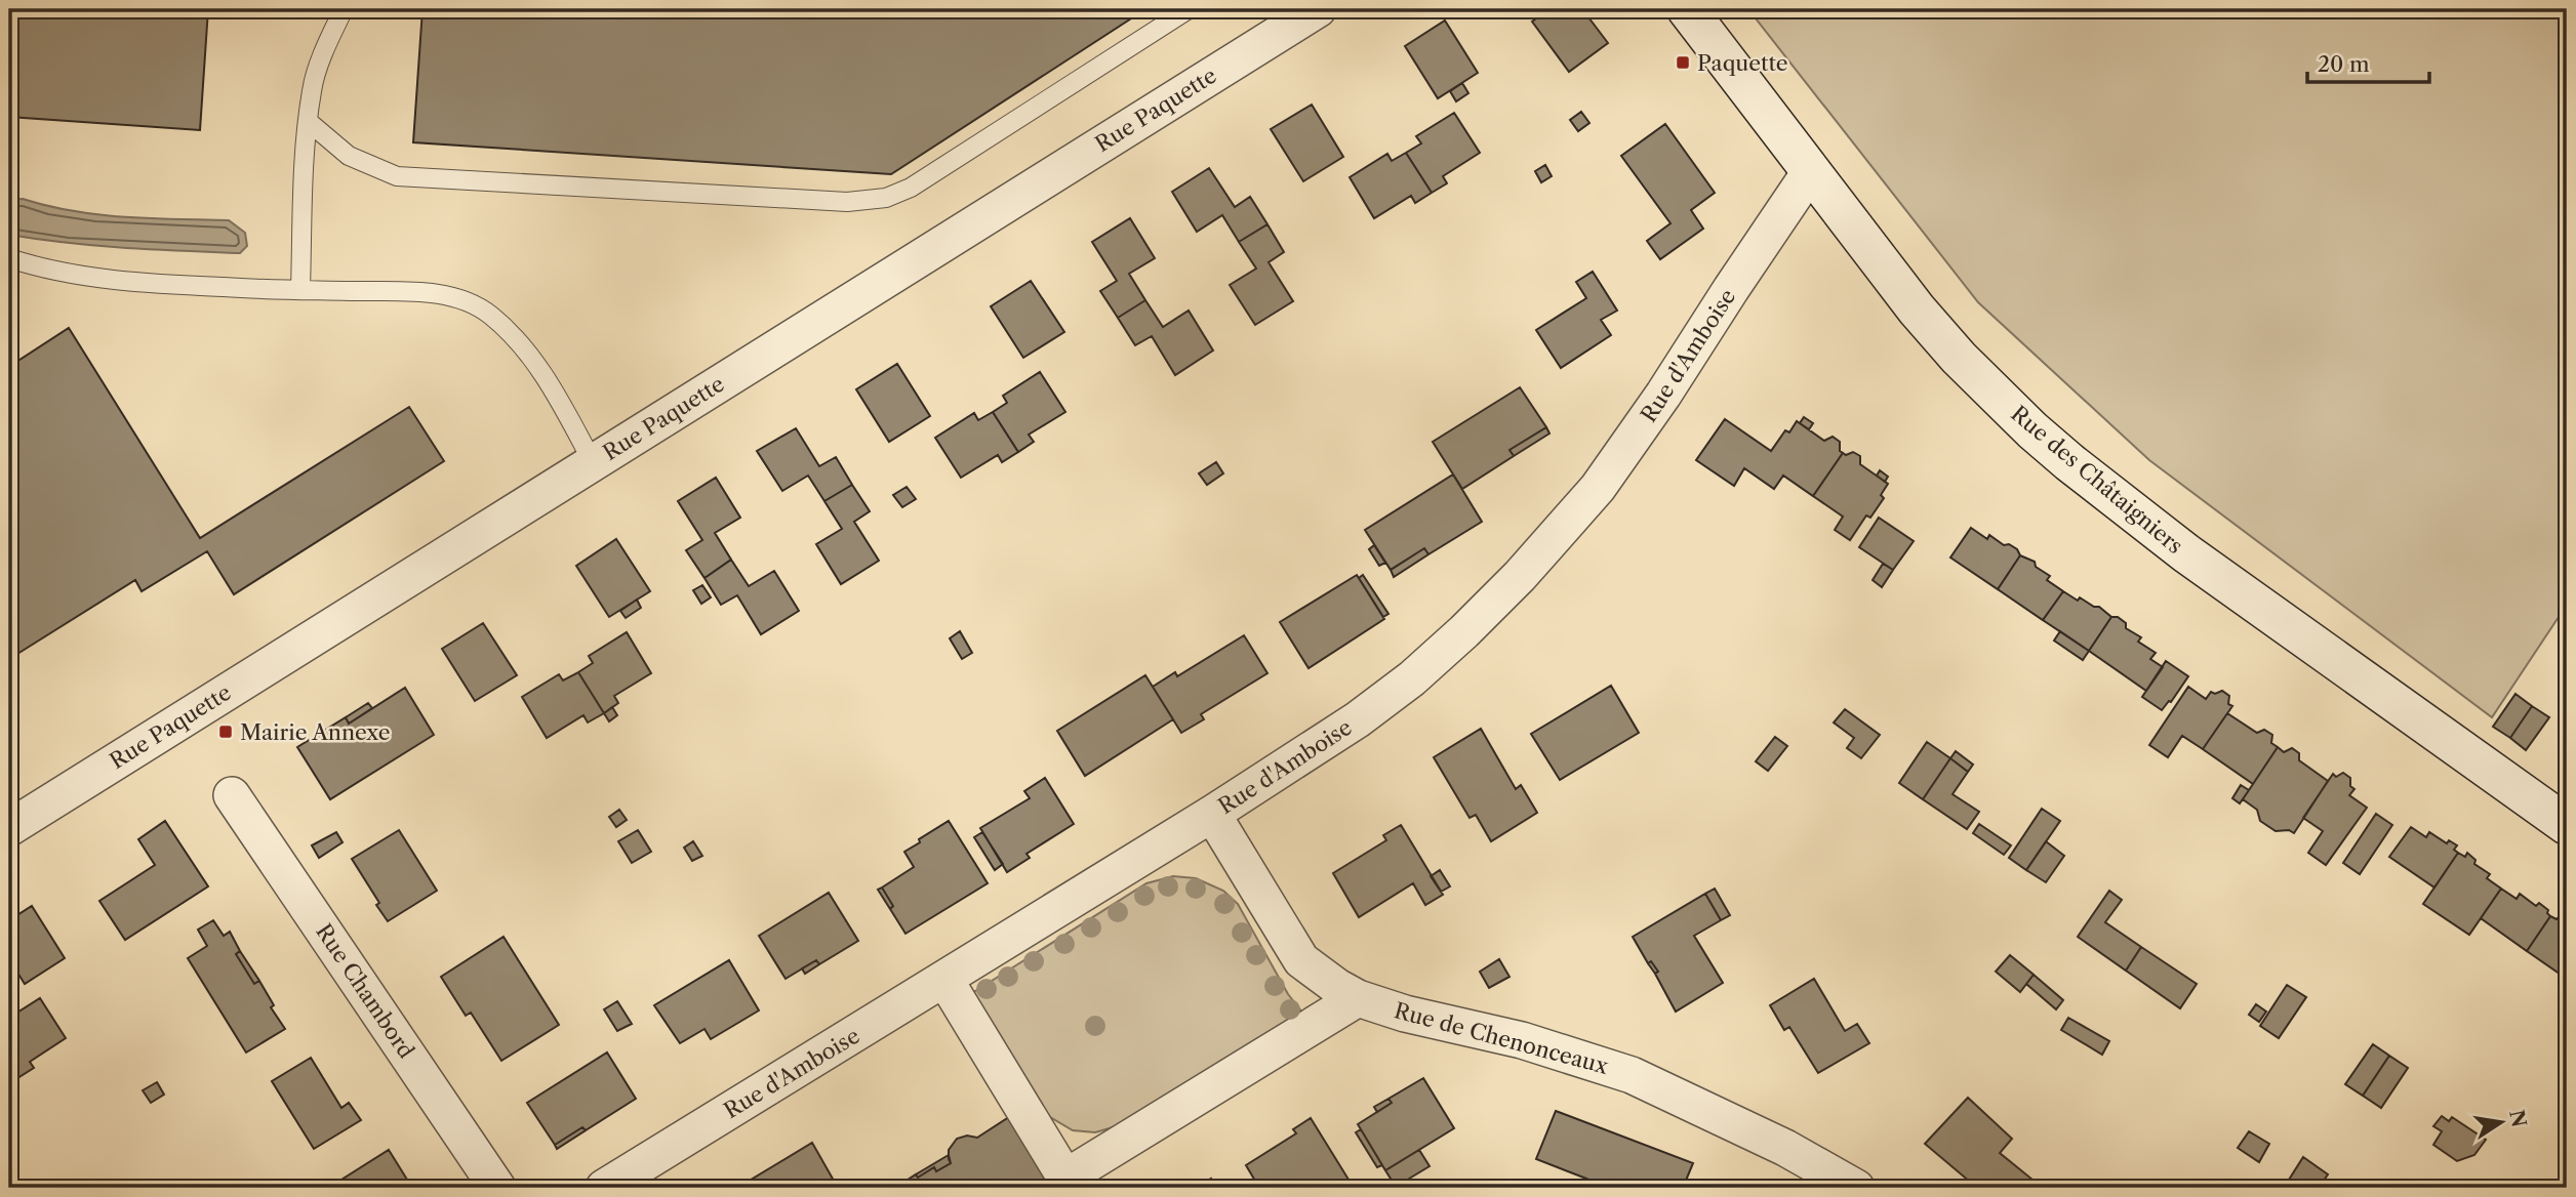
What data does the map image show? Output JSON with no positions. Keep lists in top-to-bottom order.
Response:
{
  "streets": {
    "street": [
      "Rue Paquette",
      "Rue d'Amboise",
      "Rue des Châtaigniers",
      "Rue Chambord",
      "Rue de Chenonceaux"
    ]
  },
  "crossings": [
    ["Rue d'Amboise", "Rue des Châtaigniers"],
    ["Rue d'Amboise", "Rue de Chenonceaux"]
  ],
  "places": {
    "transit": ["Paquette", "Mairie Annexe"]
  },
  "scale_bar": "20 m",
  "north": "right"
}
